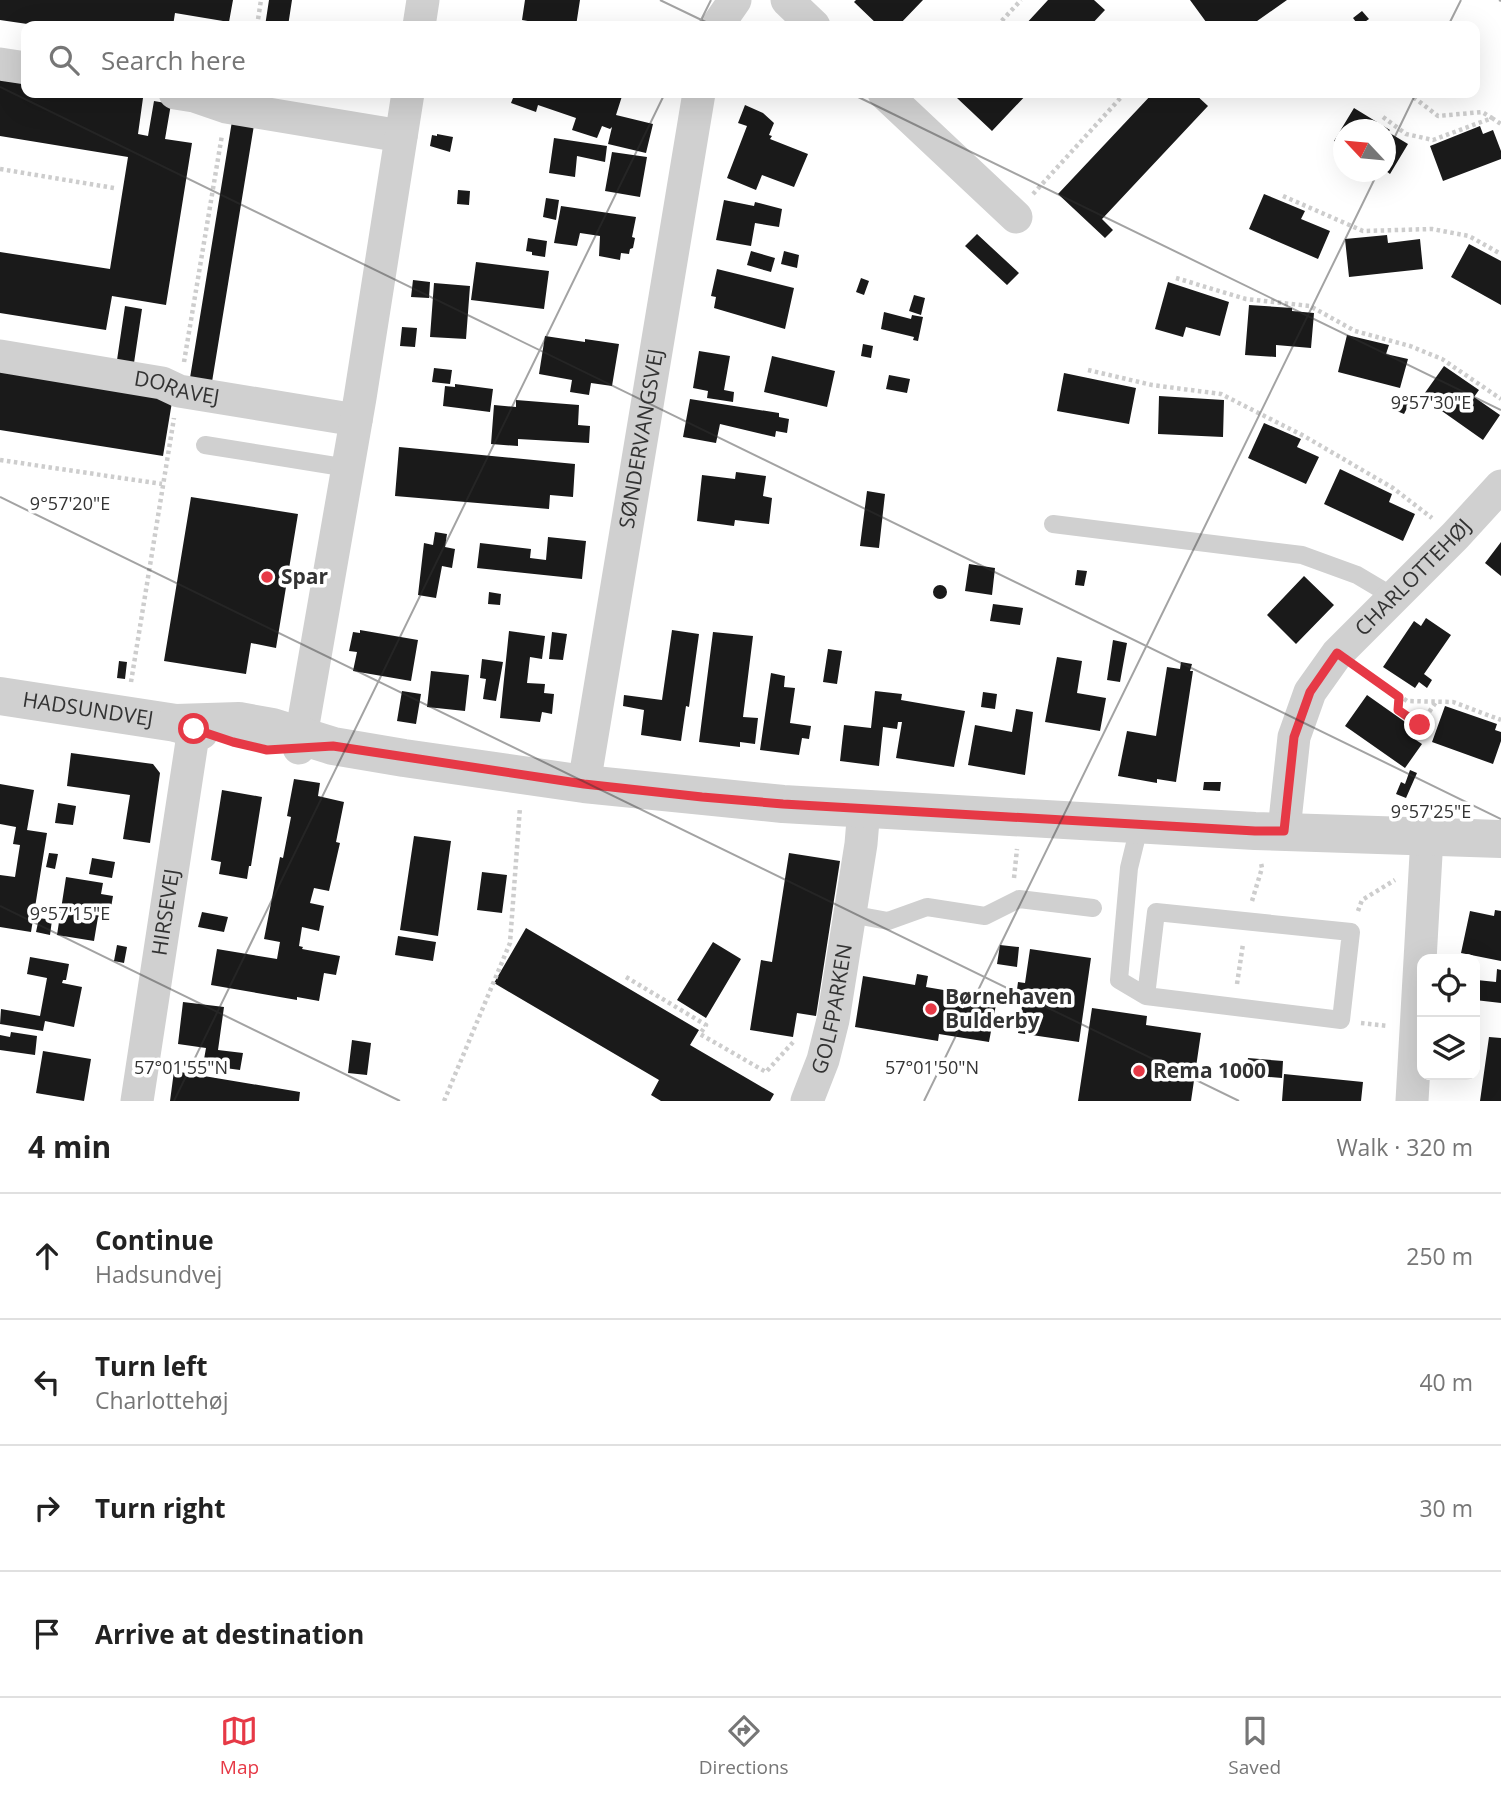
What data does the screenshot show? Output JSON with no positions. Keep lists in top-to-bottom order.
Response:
{
  "streets": {
    "street": [
      "DORAVEJ",
      "SØNDERVANGSVEJ",
      "CHARLOTTEHØJ",
      "HADSUNDVEJ",
      "HIRSEVEJ",
      "GOLFPARKEN"
    ]
  },
  "crossings": [
    ["SØNDERVANGSVEJ", "HADSUNDVEJ"],
    ["CHARLOTTEHØJ", "HADSUNDVEJ"],
    ["HADSUNDVEJ", "HIRSEVEJ"],
    ["HADSUNDVEJ", "GOLFPARKEN"]
  ],
  "places": ["Spar", "Børnehaven Bulderby", "Rema 1000"],
  "north": "top left",
  "page": {
    "search": "Search here",
    "heading": ["4 min", "Walk · 320 m"],
    "list": [
      ["Continue", "Hadsundvej", "250 m"],
      ["Turn left", "Charlottehøj", "40 m"],
      ["Turn right", "30 m"],
      "Arrive at destination"
    ],
    "nav": ["Map", "Directions", "Saved"]
  },
  "coordinates": [
    "9°57'30\"E",
    "9°57'20\"E",
    "9°57'25\"E",
    "9°57'15\"E",
    "57°01'55\"N",
    "57°01'50\"N"
  ]
}
